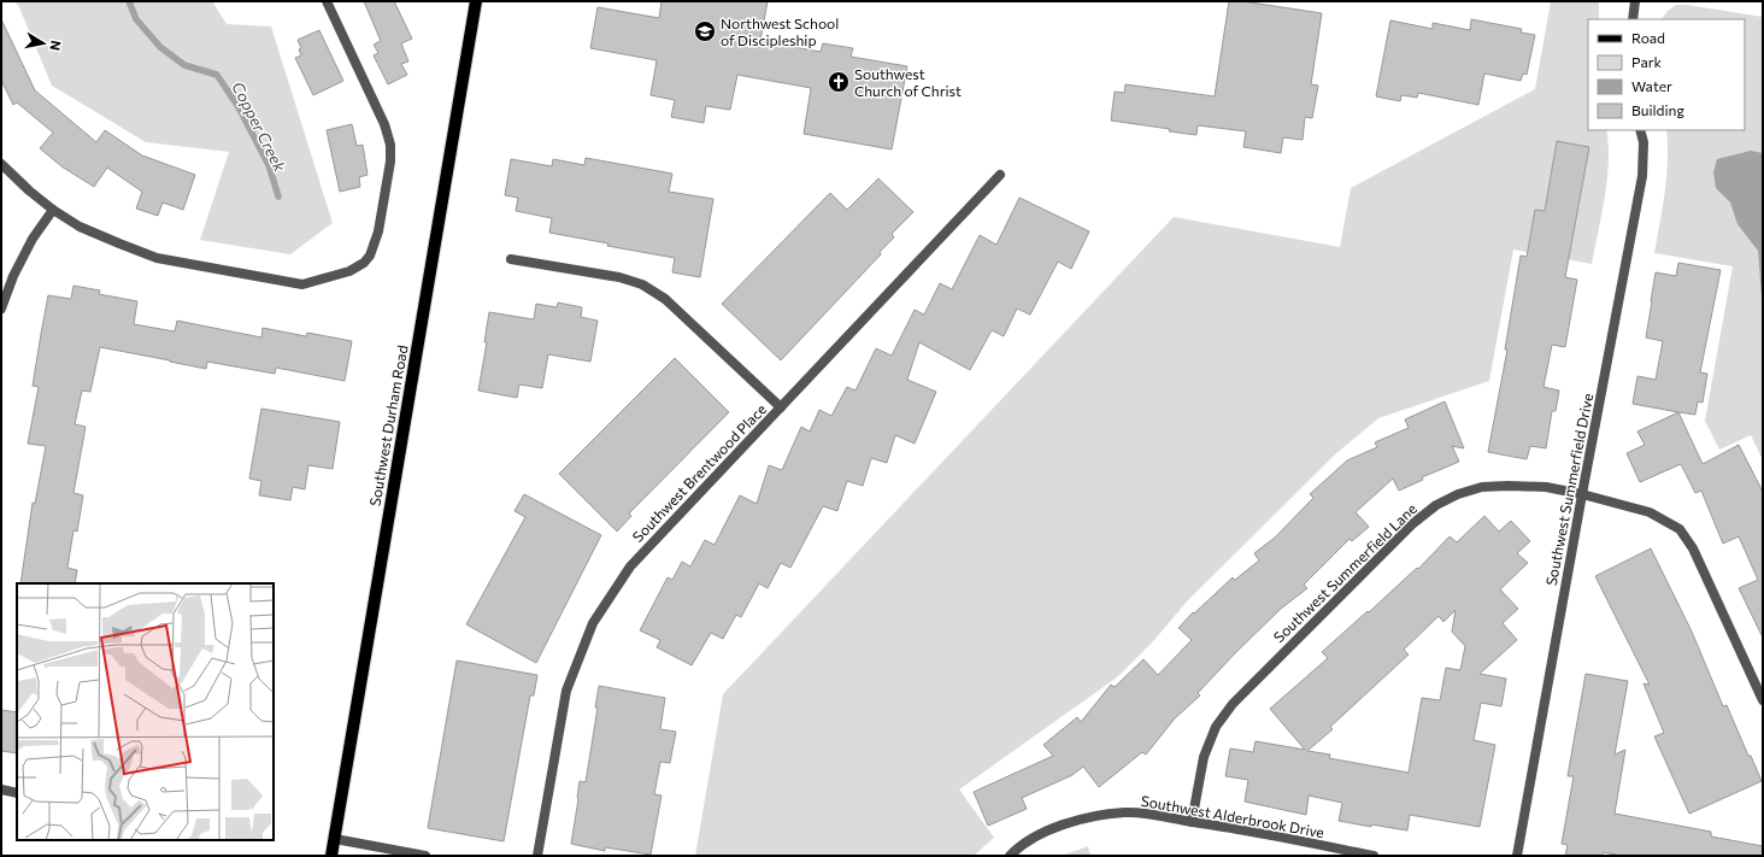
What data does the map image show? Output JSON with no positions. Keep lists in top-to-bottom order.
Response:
{
  "streets": {
    "main road": ["Southwest Durham Road"],
    "street": [
      "Southwest Brentwood Place",
      "Southwest Summerfield Drive",
      "Southwest Summerfield Lane",
      "Southwest Alderbrook Drive"
    ]
  },
  "crossings": [
    ["Southwest Summerfield Drive", "Southwest Summerfield Lane"],
    ["Southwest Summerfield Lane", "Southwest Alderbrook Drive"]
  ],
  "water": ["Copper Creek"],
  "places": {
    "school or university": ["Northwest School of Discipleship"],
    "church": ["Southwest Church of Christ"]
  },
  "legend": [
    "Road",
    "Park",
    "Water",
    "Building"
  ],
  "north": "right"
}
